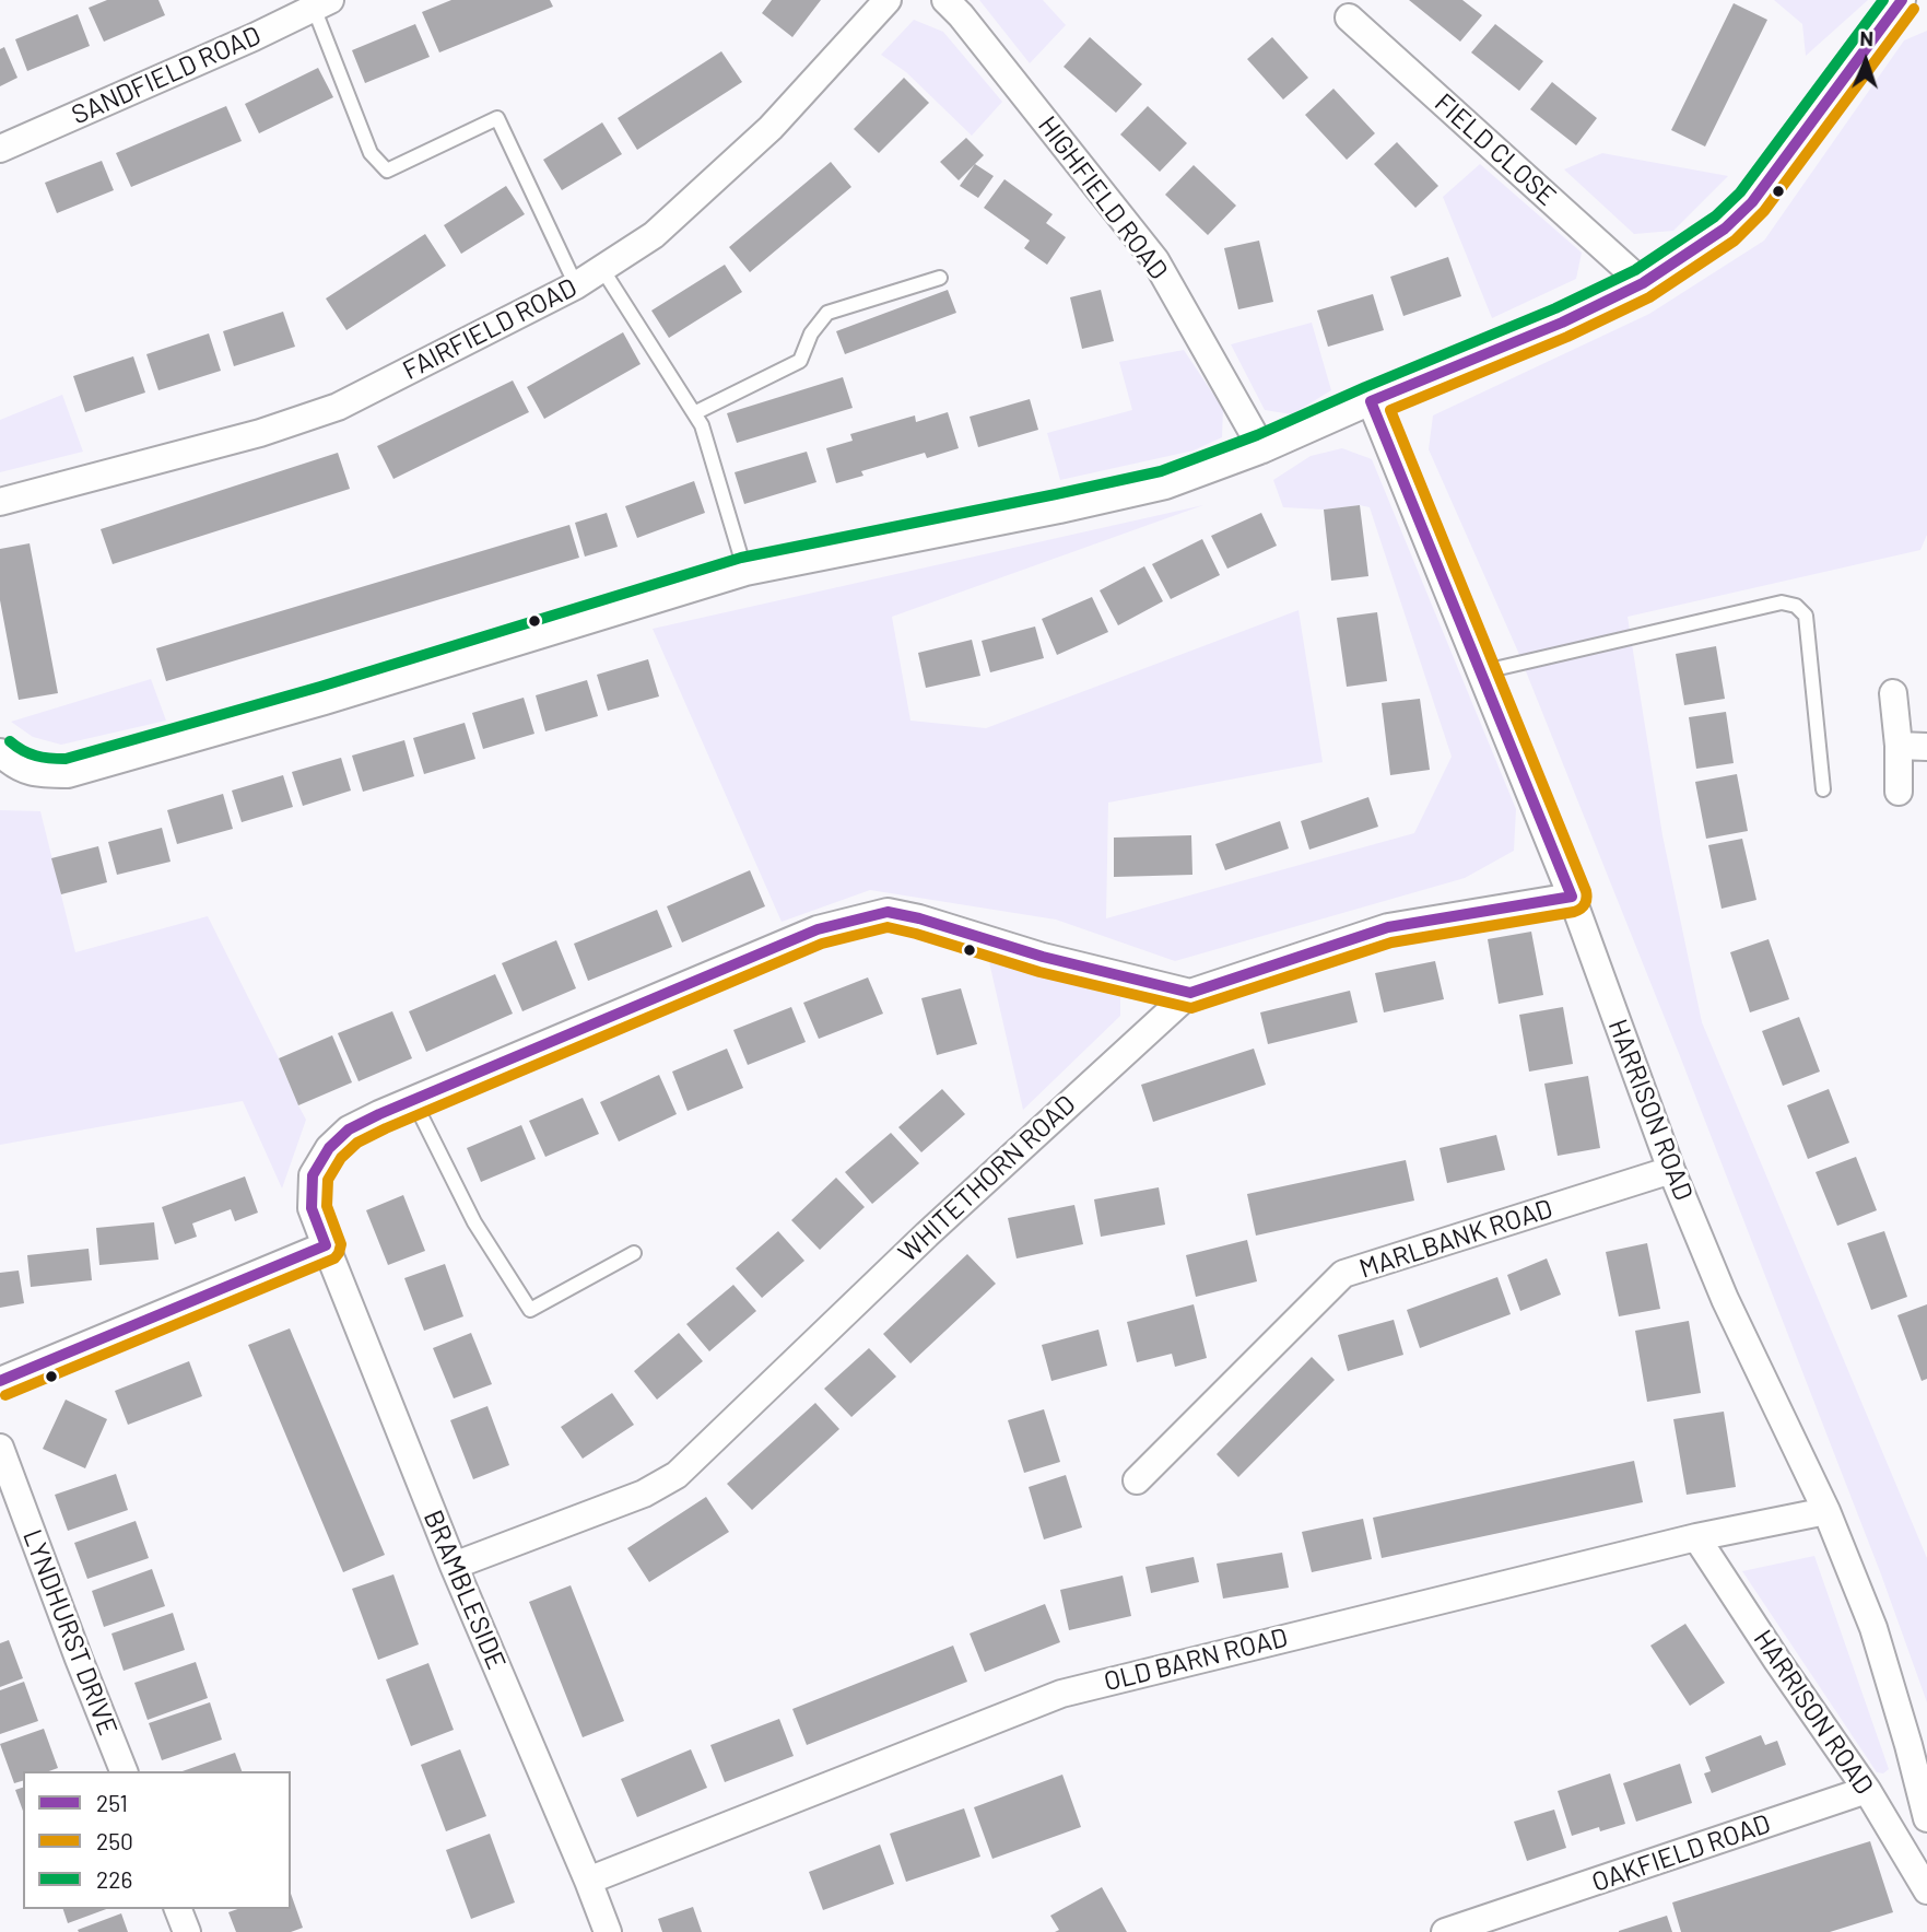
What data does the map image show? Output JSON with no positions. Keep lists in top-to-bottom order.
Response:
{
  "streets": {
    "street": [
      "SANDFIELD ROAD",
      "FIELD CLOSE",
      "HIGHFIELD ROAD",
      "FAIRFIELD ROAD",
      "HARRISON ROAD",
      "WHITETHORN ROAD",
      "MARLBANK ROAD",
      "BRAMBLESIDE",
      "LYNDHURST DRIVE",
      "OLD BARN ROAD",
      "OAKFIELD ROAD"
    ]
  },
  "crossings": [
    ["HARRISON ROAD", "WHITETHORN ROAD"],
    ["HARRISON ROAD", "MARLBANK ROAD"],
    ["HARRISON ROAD", "OLD BARN ROAD"],
    ["HARRISON ROAD", "OAKFIELD ROAD"],
    ["WHITETHORN ROAD", "BRAMBLESIDE"],
    ["BRAMBLESIDE", "OLD BARN ROAD"]
  ],
  "lines": ["transit line 251", "transit line 226", "transit line 250"],
  "legend": ["251", "250", "226"],
  "north": "top"
}
